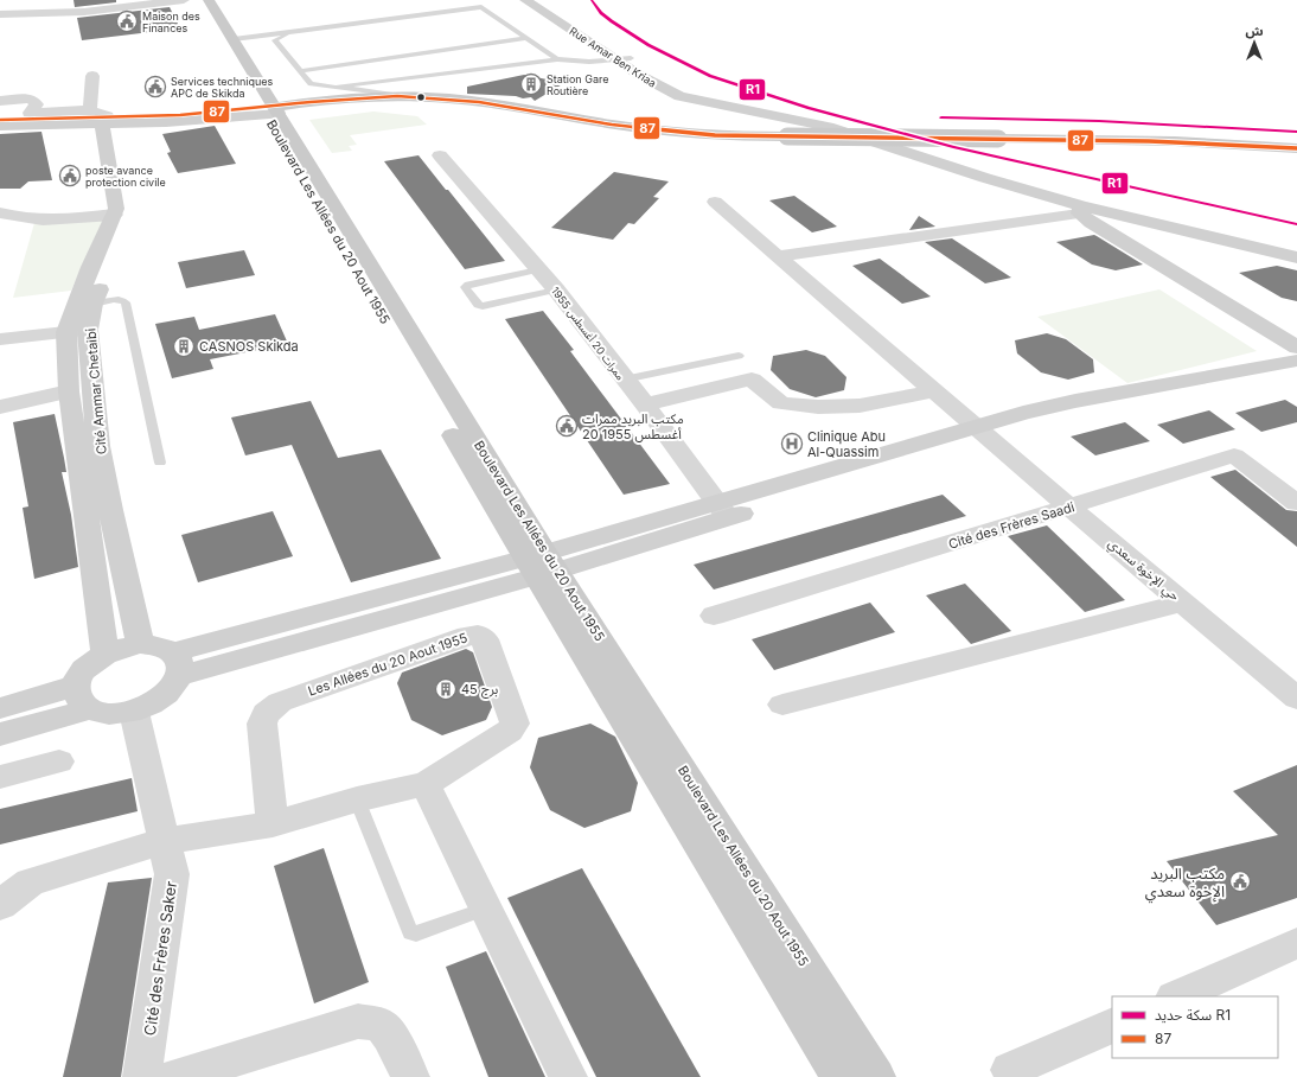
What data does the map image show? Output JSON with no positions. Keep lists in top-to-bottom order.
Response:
{
  "streets": {
    "main road": ["Rue Amar Ben Kriaa", "Boulevard Les Allées du 20 Aout 1955", "Cité Ammar Chetaibi"],
    "street": [
      "ممرات 20 أغسطس 1955",
      "Cité des Frères Saadi",
      "حي الإخوة سعدي",
      "Les Allées du 20 Aout 1955",
      "Cité des Frères Saker"
    ]
  },
  "crossings": [
    ["Cité Ammar Chetaibi", "Cité des Frères Saker"],
    ["Cité des Frères Saadi", "حي الإخوة سعدي"],
    ["Les Allées du 20 Aout 1955", "Cité des Frères Saker"]
  ],
  "places": {
    "public building": [
      "Maison des Finances",
      "Services techniques APC de Skikda",
      "poste avance protection civile",
      "مكتب البريد ممرات 20 أغسطس 1955",
      "مكتب البريد الإخوة سعدي"
    ],
    "building": ["Station Gare Routière", "CASNOS Skikda", "برج 45"],
    "hospital": ["Clinique Abu Al-Quassim"]
  },
  "lines": ["rail line R1", "transit line 87"],
  "legend": ["سكة حديد R1", "87"],
  "north": "top"
}
